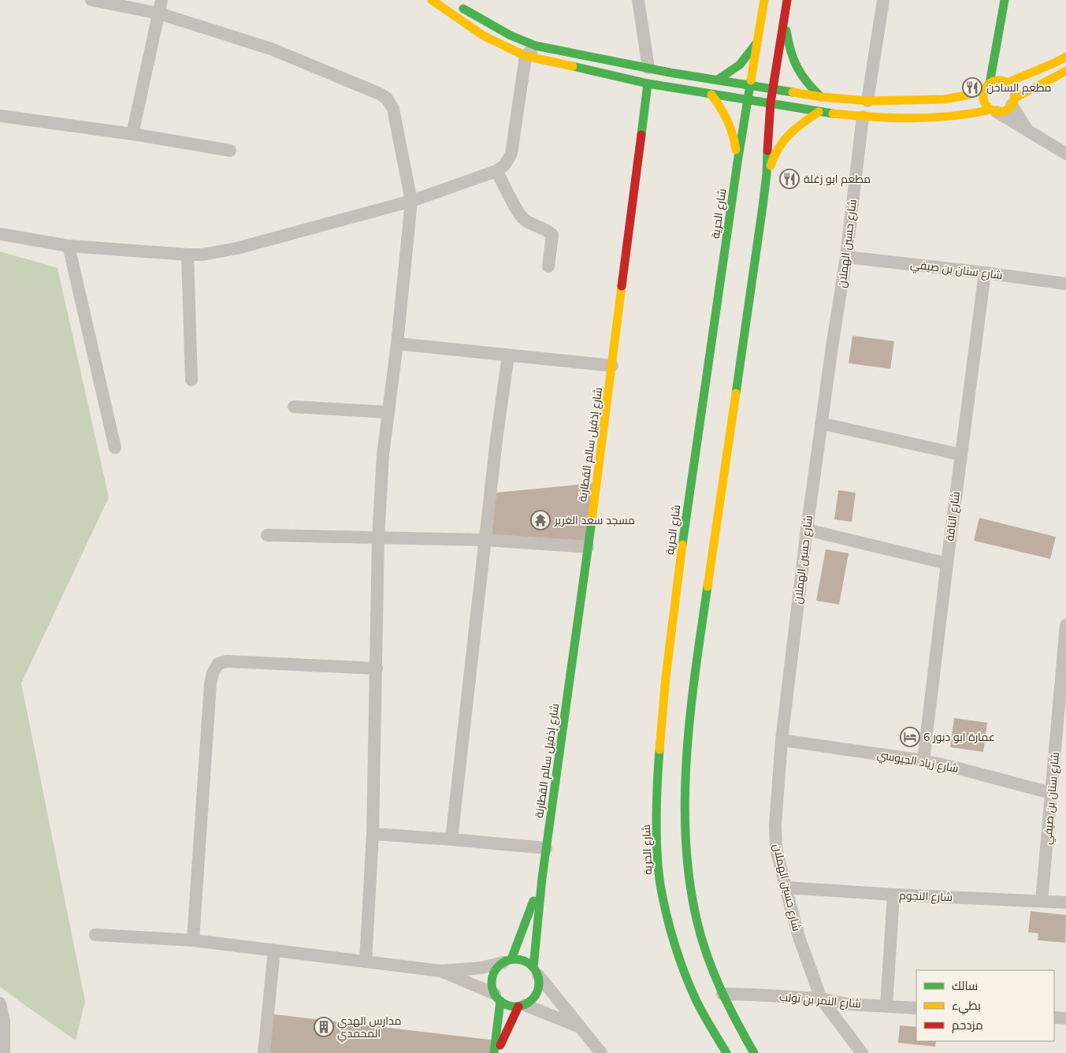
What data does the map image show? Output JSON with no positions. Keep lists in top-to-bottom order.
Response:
{
  "streets": {
    "main road": ["شارع الحرية", "شارع إذفيل سالم القطارنة"],
    "street": [
      "شارع حسين الهملان",
      "شارع سنان بن صيفي",
      "شارع الناقة",
      "شارع زياد الجيوسي",
      "شارع النجوم",
      "شارع النمر بن تولب"
    ]
  },
  "crossings": [
    ["شارع حسين الهملان", "شارع سنان بن صيفي"],
    ["شارع حسين الهملان", "شارع زياد الجيوسي"],
    ["شارع حسين الهملان", "شارع النجوم"],
    ["شارع حسين الهملان", "شارع النمر بن تولب"],
    ["شارع سنان بن صيفي", "شارع الناقة"],
    ["شارع سنان بن صيفي", "شارع زياد الجيوسي"],
    ["شارع سنان بن صيفي", "شارع النجوم"],
    ["شارع الناقة", "شارع زياد الجيوسي"]
  ],
  "places": {
    "restaurant": ["مطعم الساخن", "مطعم ابو زغلة"],
    "temple": ["مسجد سعد الغرير"],
    "hotel": ["عمارة ابو دبور 6"],
    "building": ["مدارس الهدي المحمدي"]
  },
  "legend": ["سالك", "بطيء", "مزدحم"]
}
